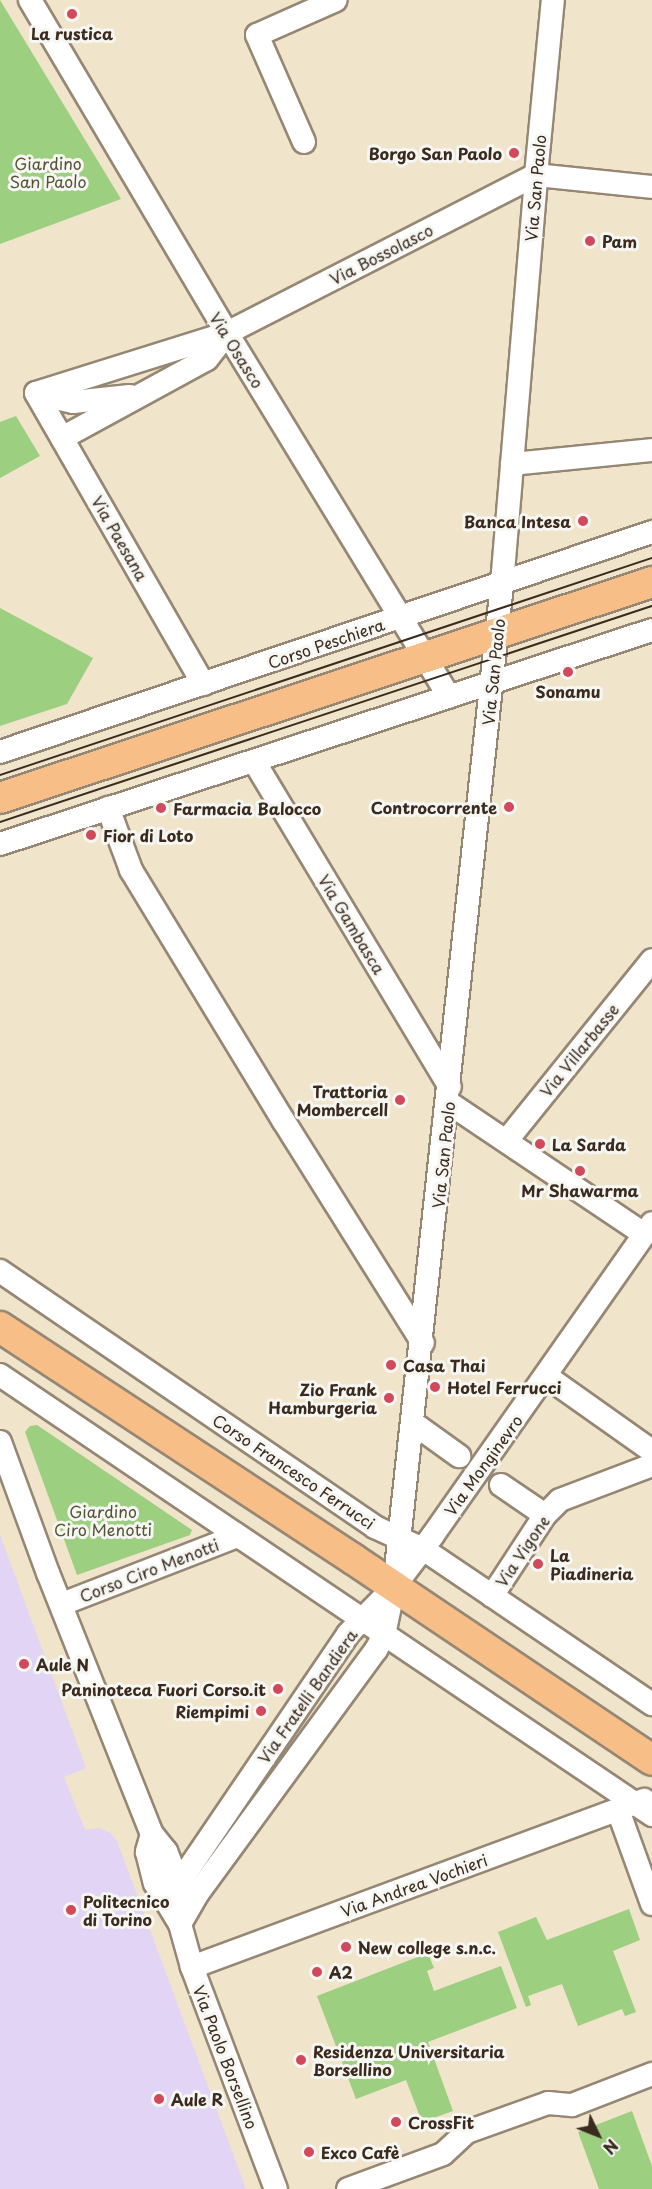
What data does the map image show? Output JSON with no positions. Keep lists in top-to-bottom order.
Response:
{
  "streets": {
    "street": [
      "Via San Paolo",
      "Via Bossolasco",
      "Via Osasco",
      "Via Paesana",
      "Corso Peschiera",
      "Via Gambasca",
      "Via Villarbasse",
      "Via Monginevro",
      "Corso Francesco Ferrucci",
      "Via Vigone",
      "Corso Ciro Menotti",
      "Via Fratelli Bandiera",
      "Via Andrea Vochieri",
      "Via Paolo Borsellino"
    ]
  },
  "crossings": [
    ["Via San Paolo", "Via Bossolasco"],
    ["Via San Paolo", "Corso Peschiera"],
    ["Via San Paolo", "Via Gambasca"],
    ["Via San Paolo", "Via Monginevro"],
    ["Via San Paolo", "Corso Francesco Ferrucci"],
    ["Via San Paolo", "Via Fratelli Bandiera"],
    ["Via Bossolasco", "Via Osasco"],
    ["Via Bossolasco", "Via Paesana"],
    ["Via Osasco", "Corso Peschiera"],
    ["Via Paesana", "Corso Peschiera"],
    ["Via Gambasca", "Via Villarbasse"],
    ["Via Gambasca", "Via Monginevro"],
    ["Via Monginevro", "Corso Francesco Ferrucci"],
    ["Via Monginevro", "Via Fratelli Bandiera"],
    ["Corso Francesco Ferrucci", "Via Vigone"],
    ["Via Fratelli Bandiera", "Via Paolo Borsellino"],
    ["Via Andrea Vochieri", "Via Paolo Borsellino"]
  ],
  "parks": ["Giardino San Paolo", "Giardino Ciro Menotti"],
  "places": [
    "La rustica",
    "Borgo San Paolo",
    "Pam",
    "Banca Intesa",
    "Sonamu",
    "Controcorrente",
    "Farmacia Balocco",
    "Fior di Loto",
    "Trattoria Mombercell",
    "La Sarda",
    "Mr Shawarma",
    "Casa Thai",
    "Hotel Ferrucci",
    "Zio Frank Hamburgeria",
    "La Piadineria",
    "Aule N",
    "Paninoteca Fuori Corso.it",
    "Riempimi",
    "Politecnico di Torino",
    "New college s.n.c.",
    "A2",
    "Residenza Universitaria Borsellino",
    "Aule R",
    "CrossFit",
    "Exco Cafè"
  ],
  "north": "bottom right"
}
